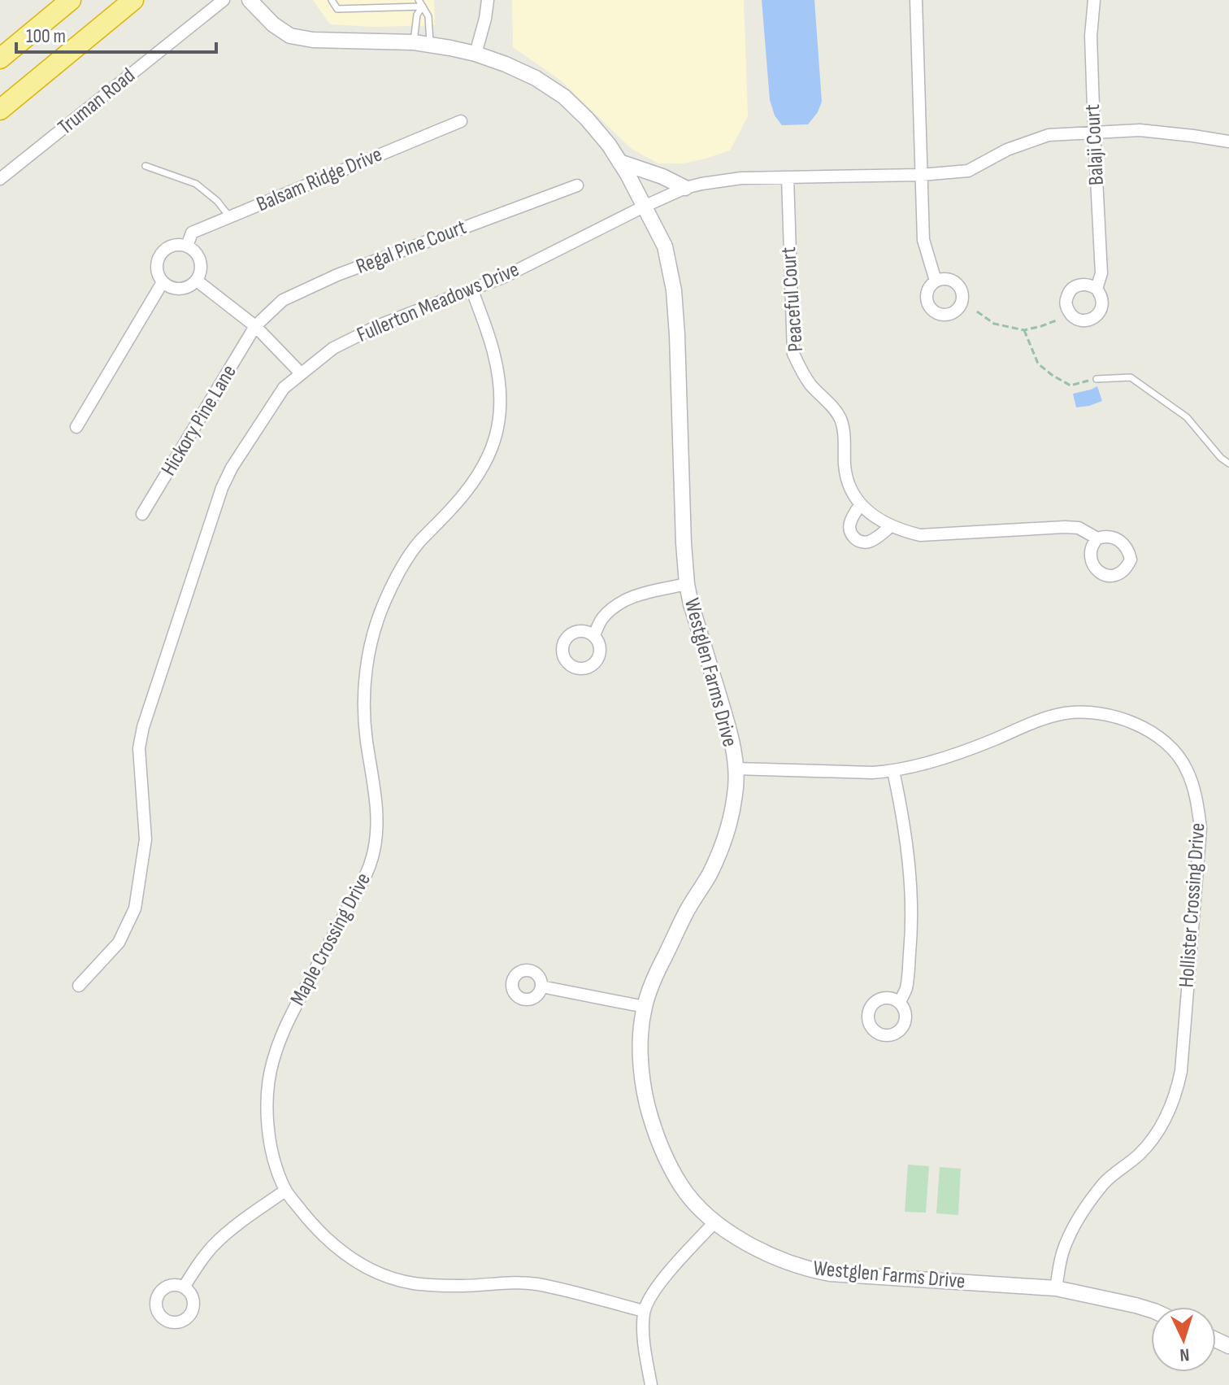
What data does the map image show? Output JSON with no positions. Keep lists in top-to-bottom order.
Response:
{
  "streets": {
    "street": [
      "Truman Road",
      "Balaji Court",
      "Balsam Ridge Drive",
      "Regal Pine Court",
      "Peaceful Court",
      "Fullerton Meadows Drive",
      "Hickory Pine Lane",
      "Westglen Farms Drive",
      "Hollister Crossing Drive",
      "Maple Crossing Drive"
    ]
  },
  "crossings": [
    ["Balaji Court", "Fullerton Meadows Drive"],
    ["Regal Pine Court", "Hickory Pine Lane"],
    ["Peaceful Court", "Fullerton Meadows Drive"],
    ["Fullerton Meadows Drive", "Westglen Farms Drive"],
    ["Fullerton Meadows Drive", "Maple Crossing Drive"],
    ["Westglen Farms Drive", "Hollister Crossing Drive"]
  ],
  "scale_bar": "100 m",
  "north": "bottom"
}
